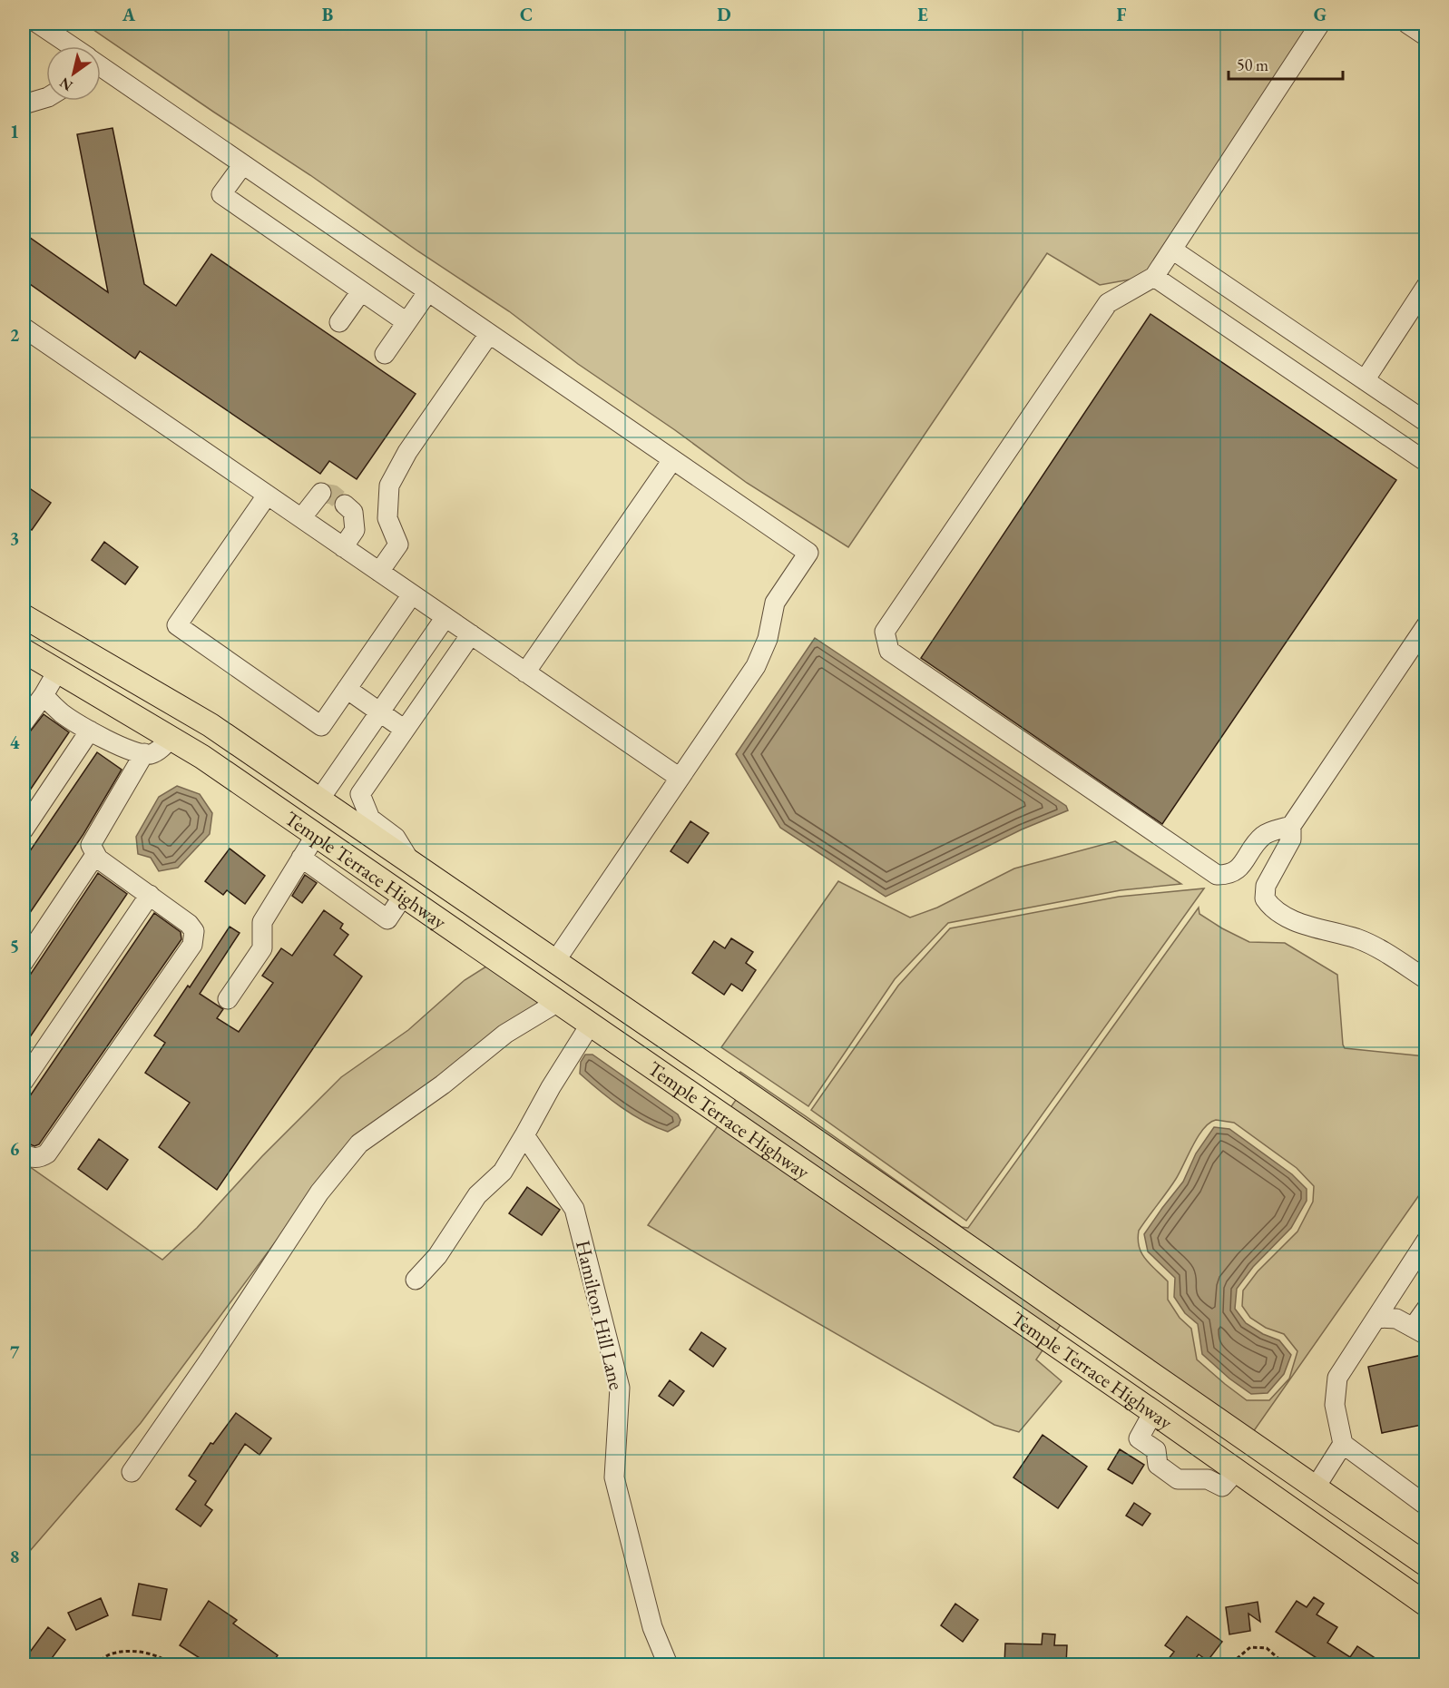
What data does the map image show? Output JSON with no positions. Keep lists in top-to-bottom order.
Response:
{
  "streets": {
    "main road": ["Temple Terrace Highway"],
    "street": ["Hamilton Hill Lane"]
  },
  "scale_bar": "50 m",
  "north": "bottom left",
  "grid": {
    "columns": [
      "A",
      "B",
      "C",
      "D",
      "E",
      "F",
      "G"
    ],
    "rows": [
      "1",
      "2",
      "3",
      "4",
      "5",
      "6",
      "7",
      "8"
    ]
  }
}
